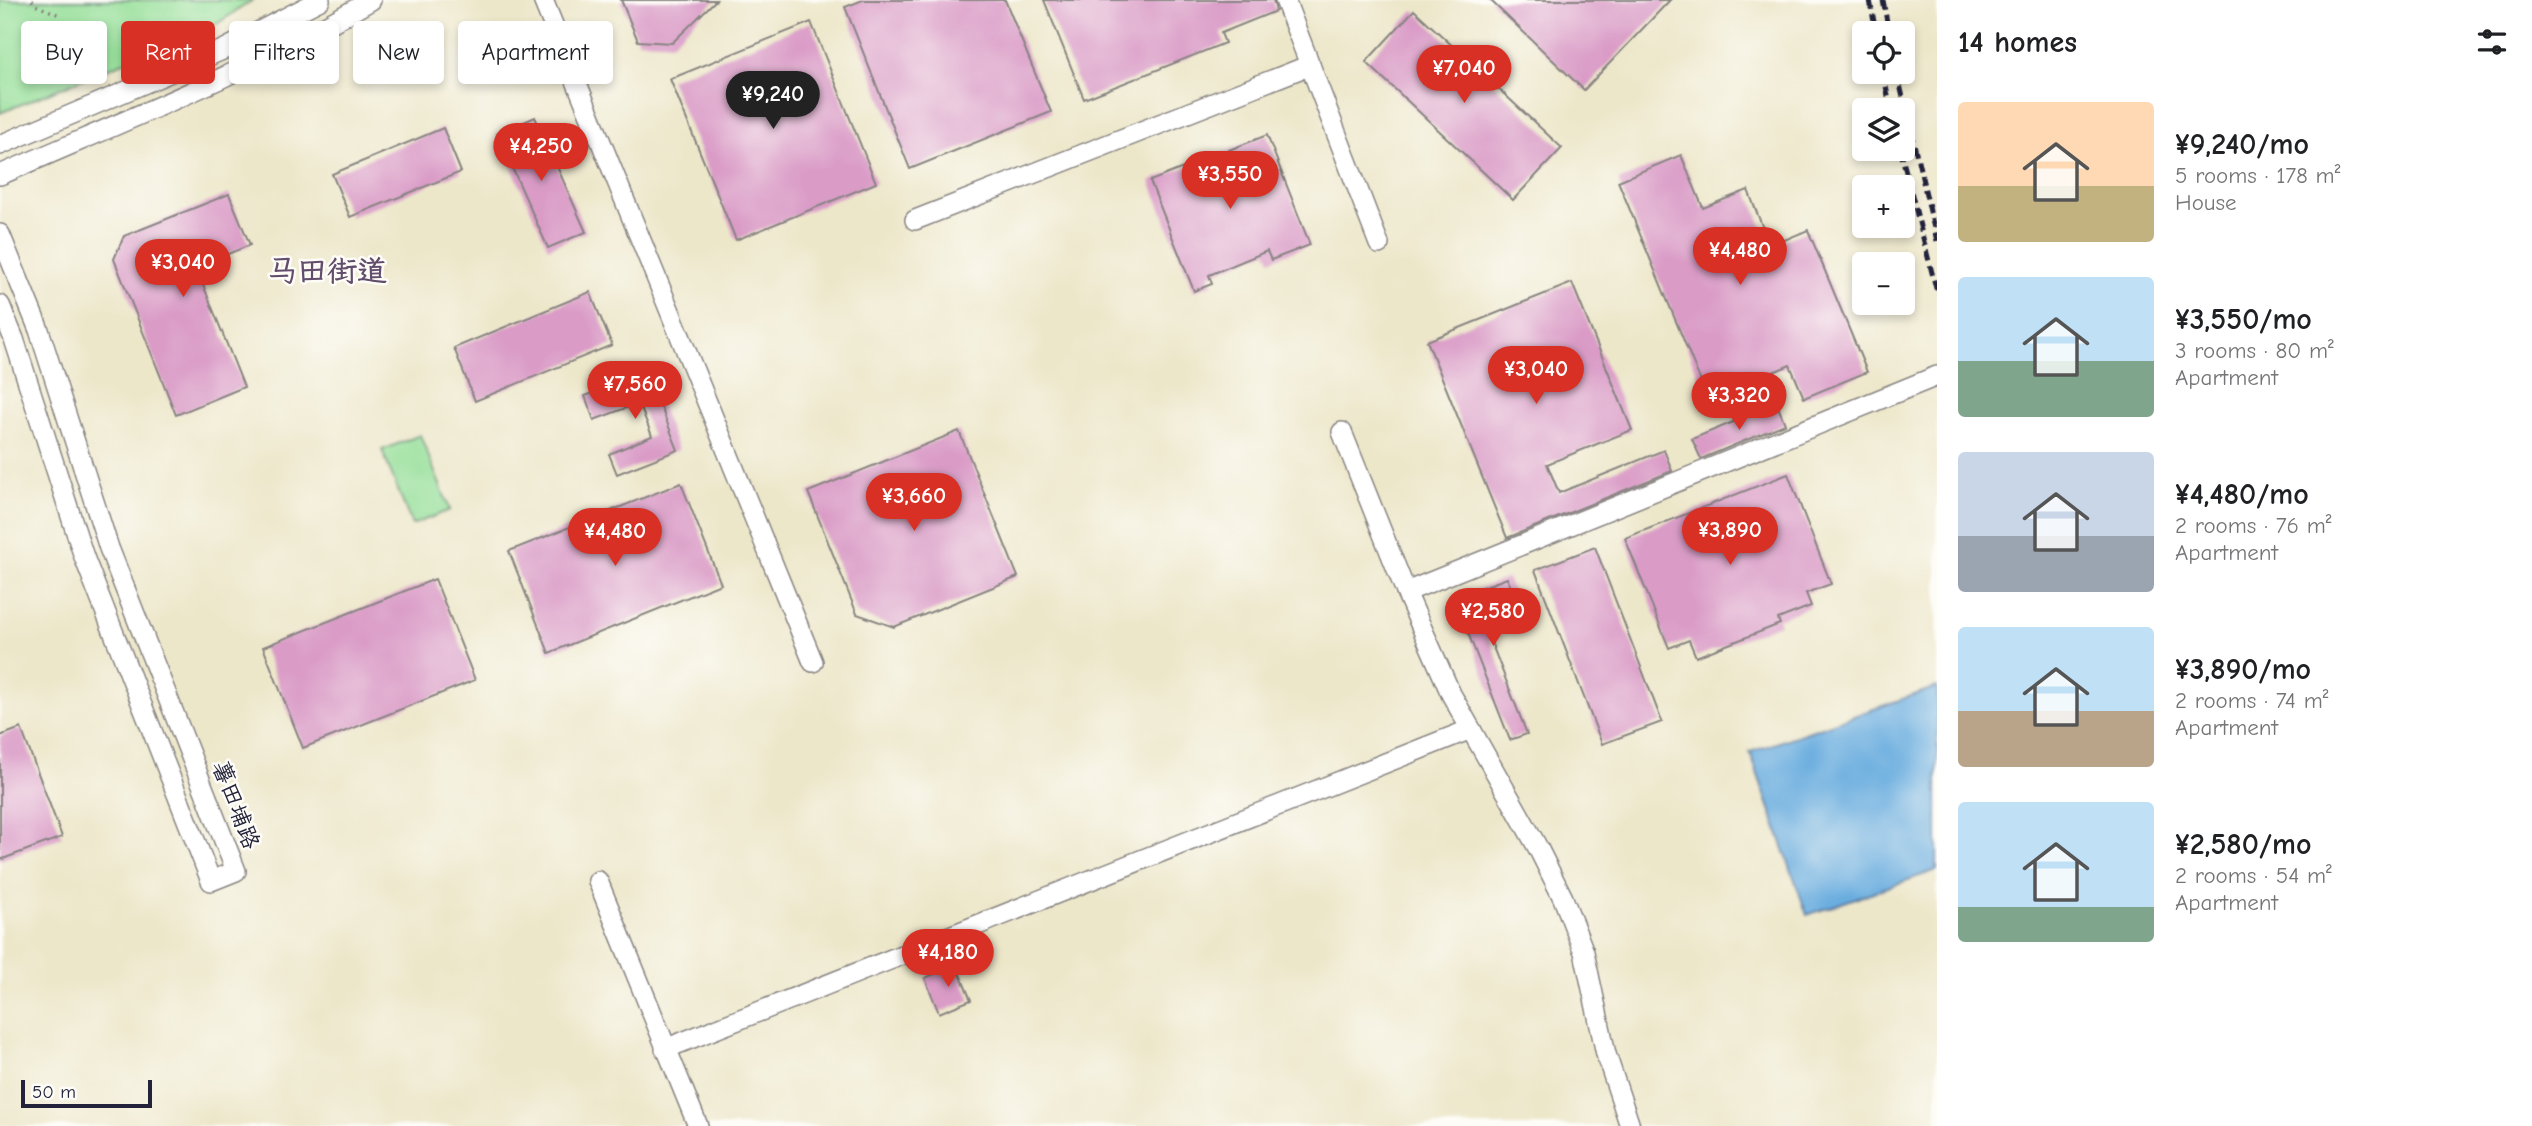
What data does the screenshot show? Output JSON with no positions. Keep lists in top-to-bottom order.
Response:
{
  "streets": {
    "street": ["薯田埔路"]
  },
  "districts": ["马田街道"],
  "scale_bar": "50 m",
  "page": {
    "heading": "14 homes",
    "map_buttons": ["+", "−"],
    "chip": [
      "Buy",
      "Rent",
      "Filters",
      "New",
      "Apartment"
    ],
    "price": [
      "¥7,040",
      "¥9,240",
      "¥4,250",
      "¥3,550",
      "¥4,480",
      "¥3,040",
      "¥3,040",
      "¥7,560",
      "¥3,320",
      "¥3,660",
      "¥3,890",
      "¥4,480",
      "¥2,580",
      "¥4,180"
    ],
    "list": [
      {
        "name": "¥9,240/mo",
        "note": "5 rooms · 178 m² · House"
      },
      {
        "name": "¥3,550/mo",
        "note": "3 rooms · 80 m² · Apartment"
      },
      {
        "name": "¥4,480/mo",
        "note": "2 rooms · 76 m² · Apartment"
      },
      {
        "name": "¥3,890/mo",
        "note": "2 rooms · 74 m² · Apartment"
      },
      {
        "name": "¥2,580/mo",
        "note": "2 rooms · 54 m² · Apartment"
      }
    ],
    "scale": "50 m"
  }
}
